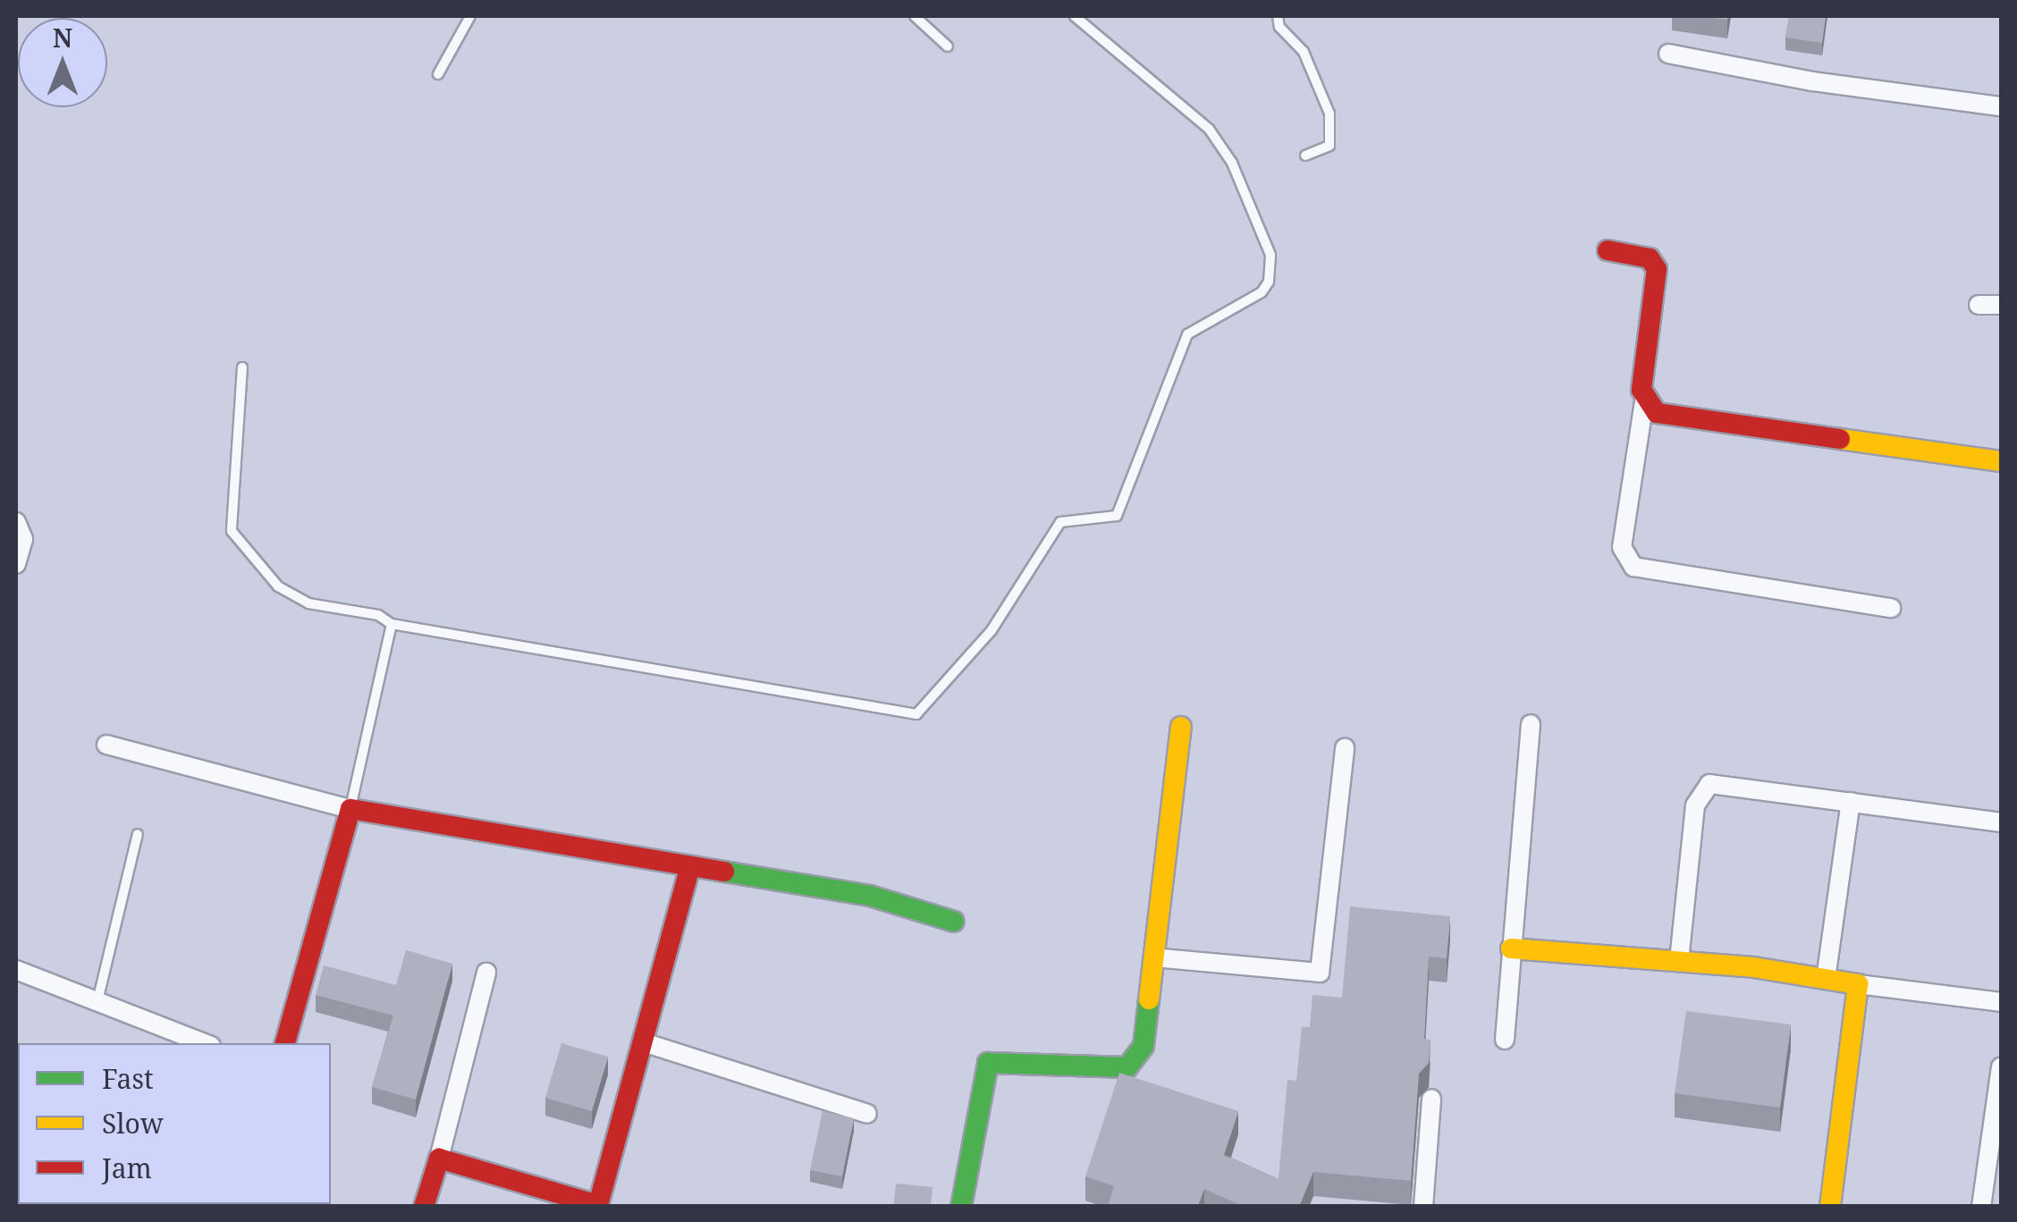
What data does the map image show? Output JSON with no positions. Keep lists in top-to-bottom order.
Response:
{
  "legend": ["Fast", "Slow", "Jam"],
  "north": "top"
}
